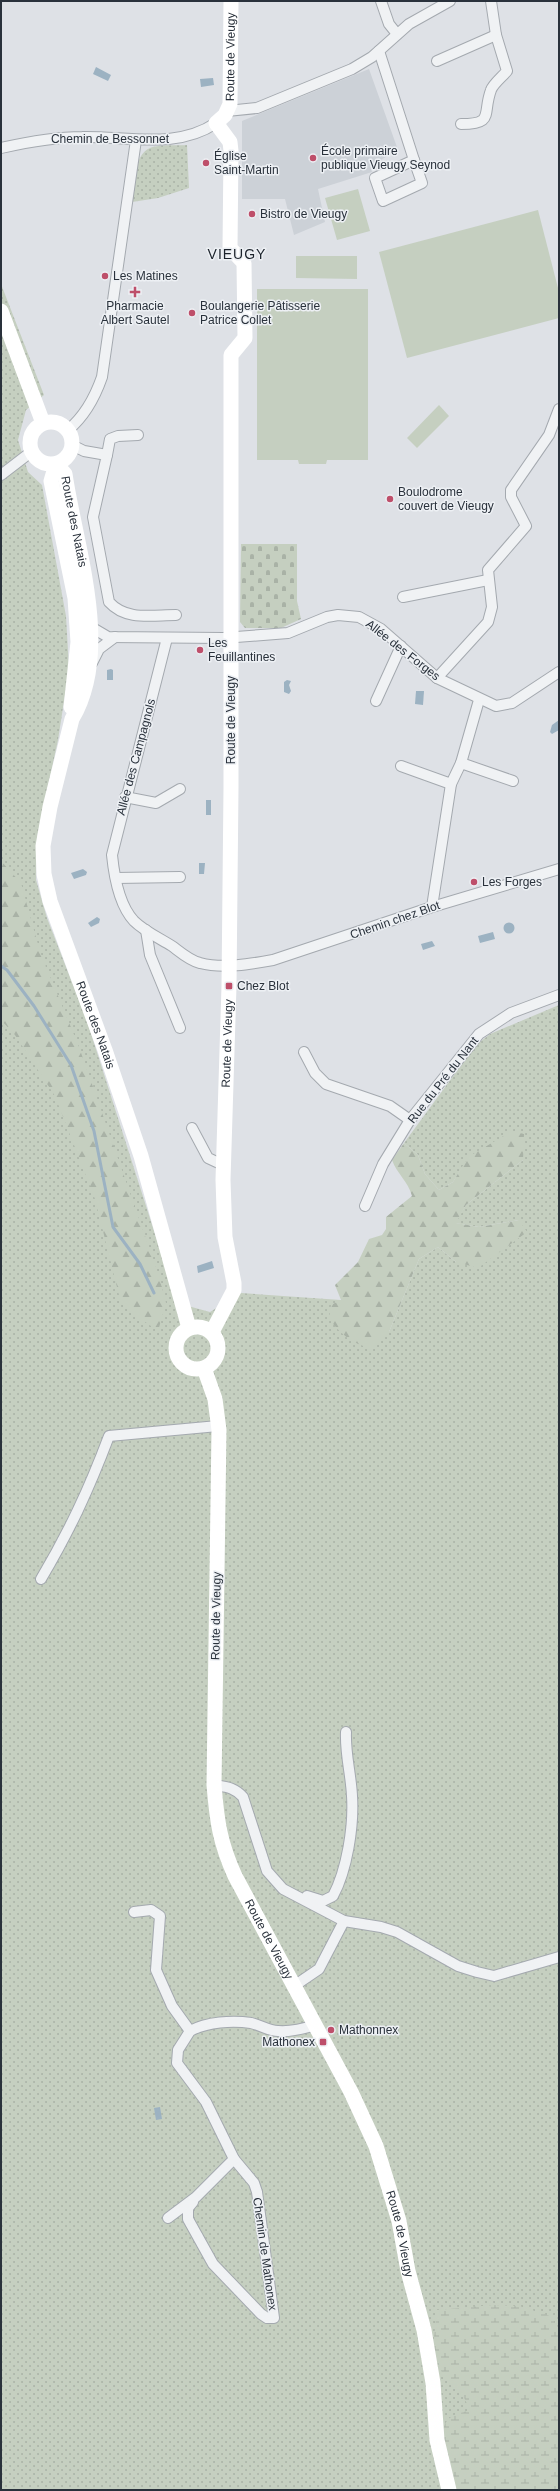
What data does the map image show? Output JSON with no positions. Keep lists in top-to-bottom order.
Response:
{
  "streets": {
    "street": [
      "Route de Vieugy",
      "Chemin de Bessonnet",
      "Route des Natais",
      "Allée des Forges",
      "Allée des Campagnols",
      "Chemin chez Blot",
      "Rue du Pré du Nant",
      "Chemin de Mathonex"
    ]
  },
  "crossings": [
    ["Route de Vieugy", "Chemin de Bessonnet"],
    ["Route de Vieugy", "Route des Natais"],
    ["Route de Vieugy", "Allée des Forges"],
    ["Route de Vieugy", "Allée des Campagnols"],
    ["Route de Vieugy", "Chemin chez Blot"],
    ["Route des Natais", "Allée des Forges"],
    ["Allée des Forges", "Allée des Campagnols"],
    ["Allée des Campagnols", "Chemin chez Blot"]
  ],
  "districts": ["VIEUGY"],
  "places": {
    "other": [
      "École primaire publique Vieugy Seynod",
      "Église Saint-Martin",
      "Bistro de Vieugy",
      "Les Matines",
      "Boulangerie Pâtisserie Patrice Collet",
      "Boulodrome couvert de Vieugy",
      "Les Feuillantines",
      "Les Forges",
      "Mathonnex"
    ],
    "health": ["Pharmacie Albert Sautel"],
    "transit": ["Chez Blot", "Mathonex"]
  }
}
